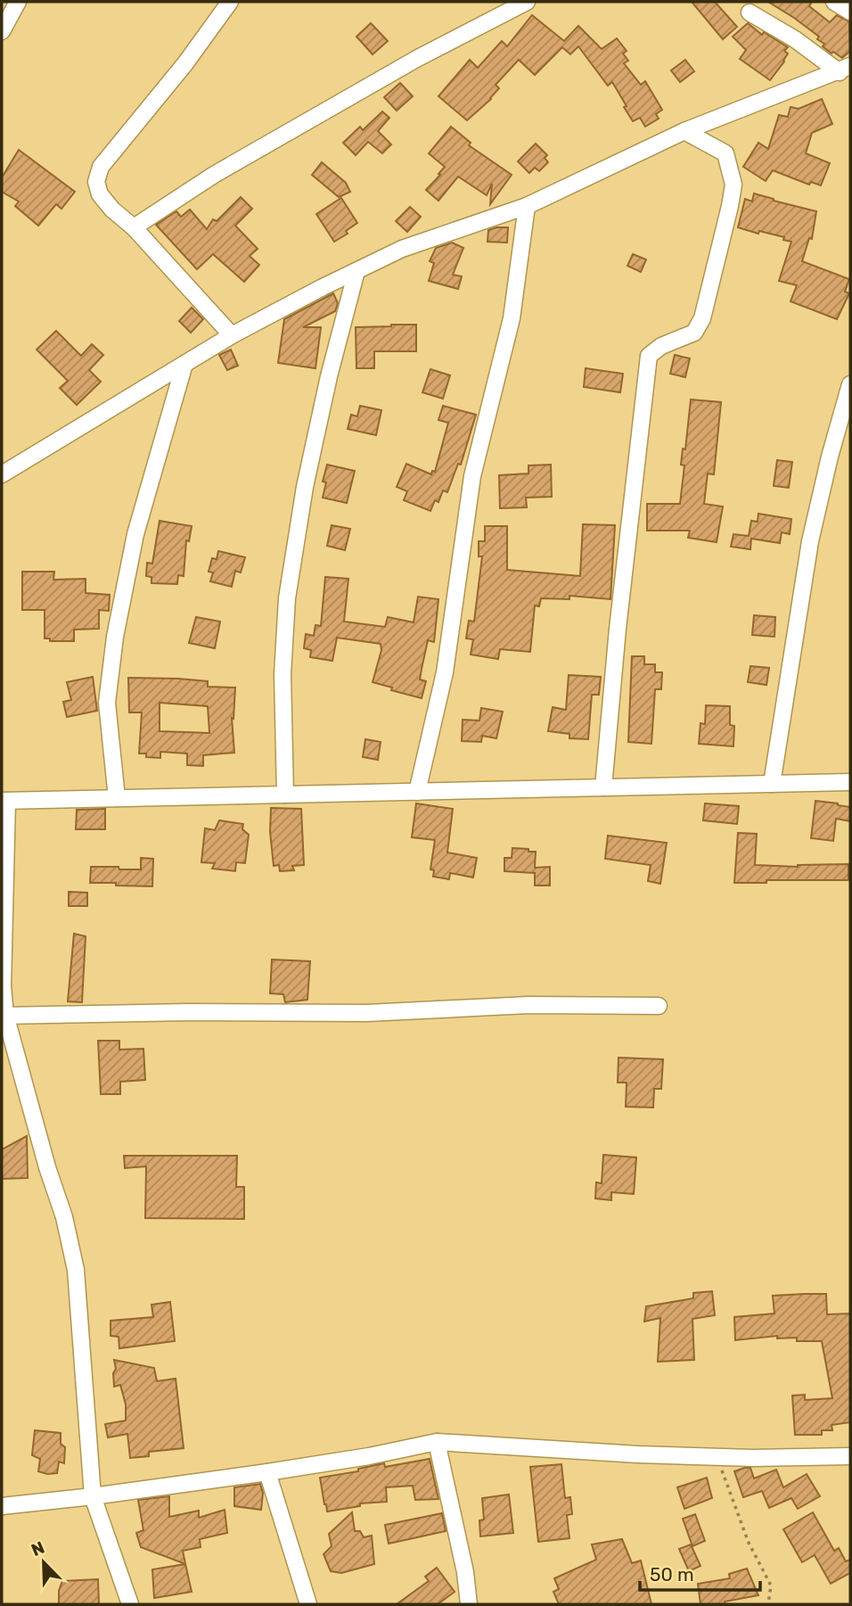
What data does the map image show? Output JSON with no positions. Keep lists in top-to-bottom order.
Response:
{
  "scale_bar": "50 m",
  "north": "top left"
}
